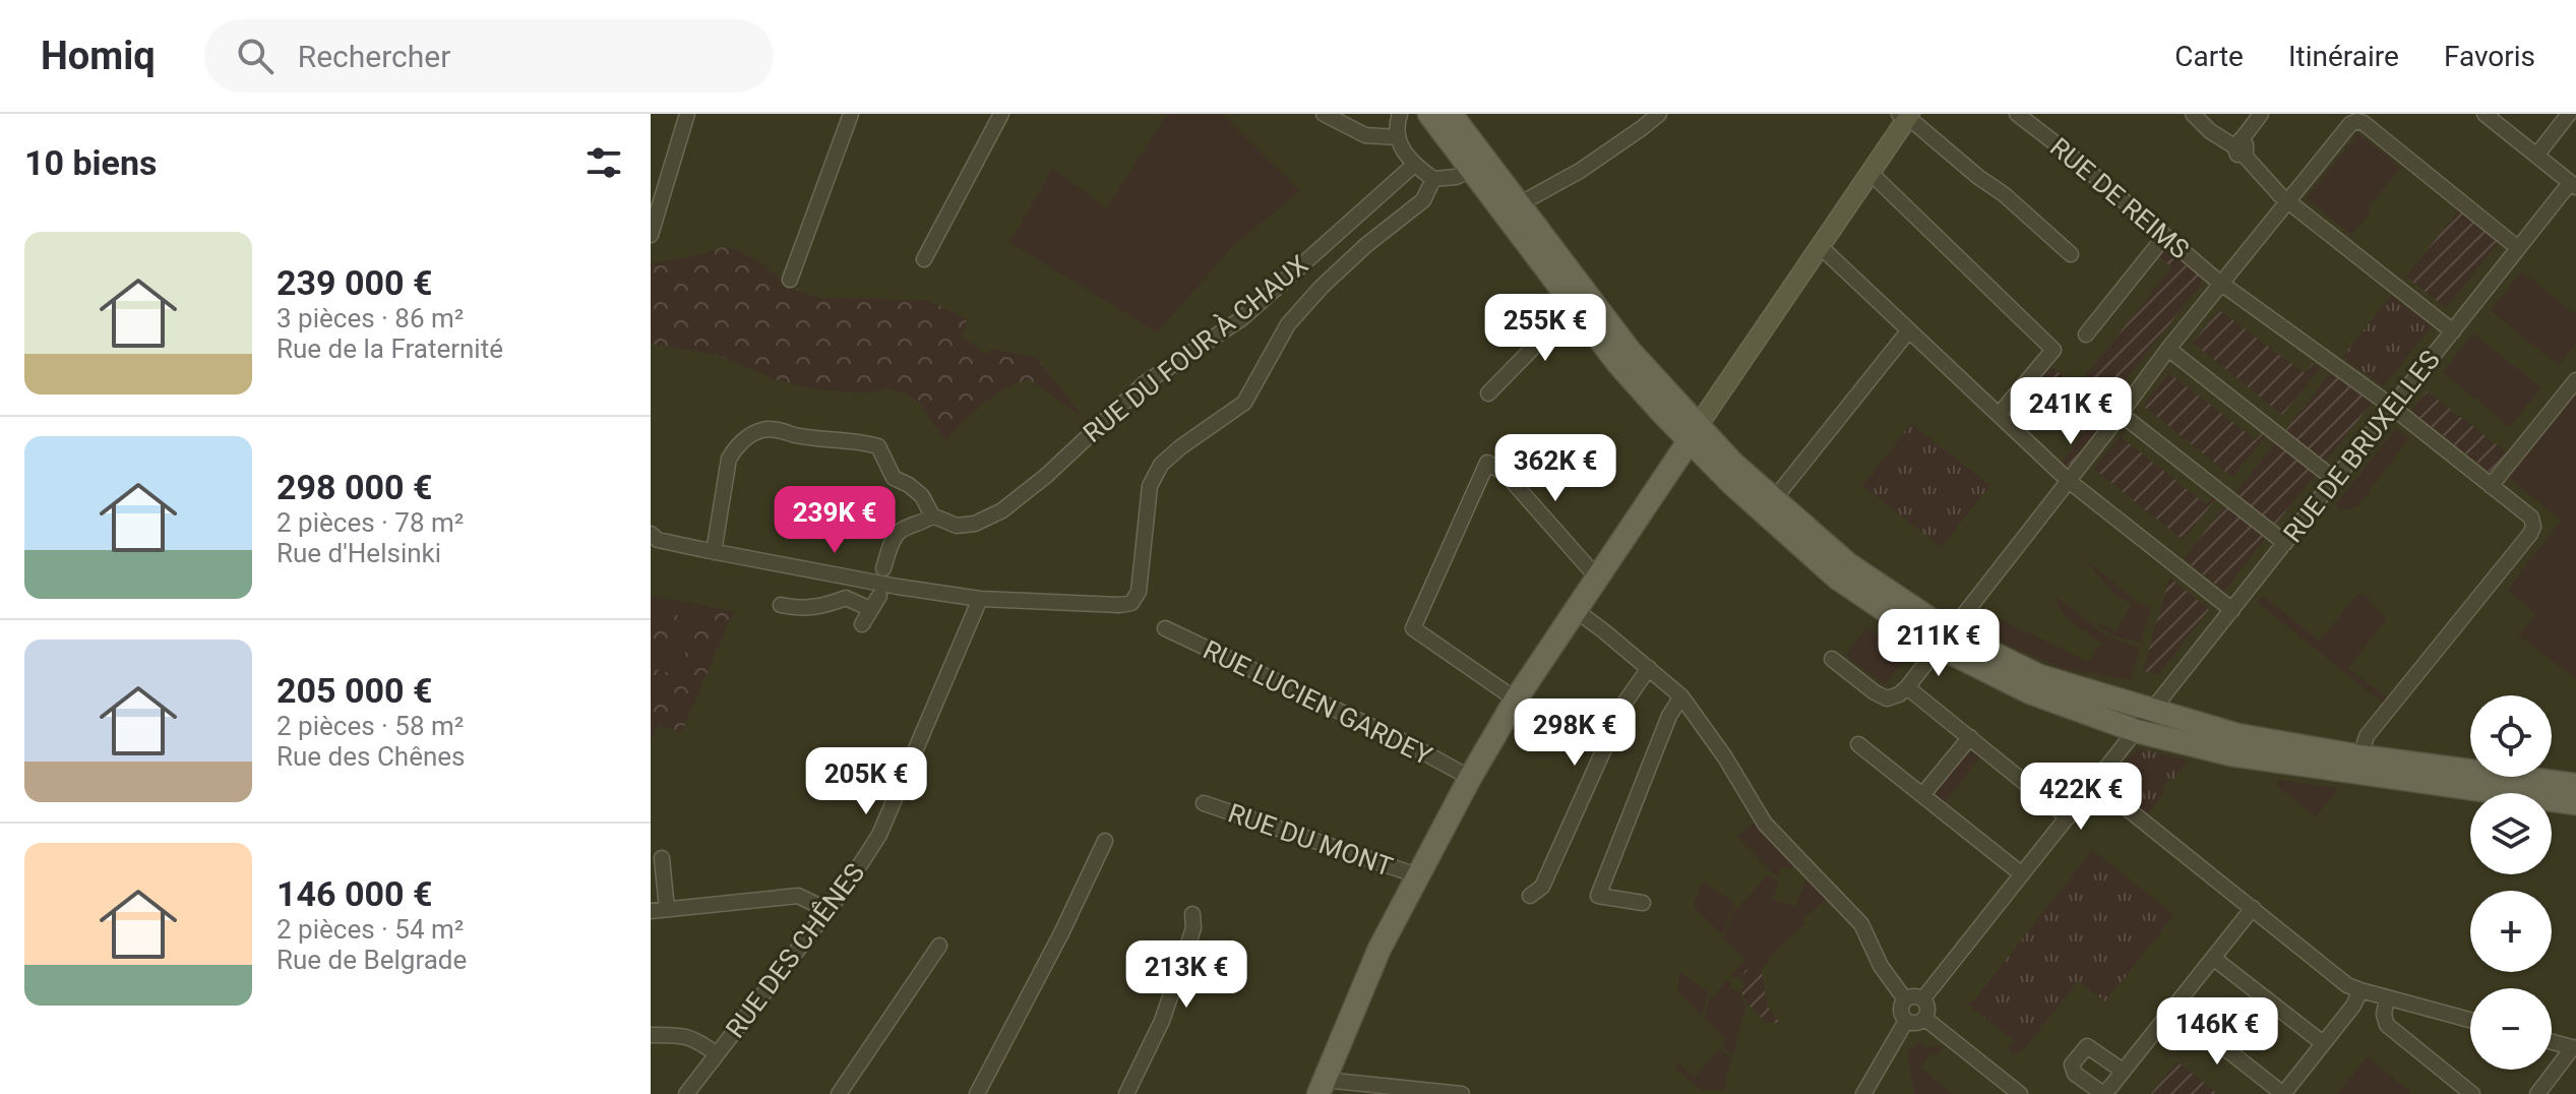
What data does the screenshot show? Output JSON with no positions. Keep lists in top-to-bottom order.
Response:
{
  "streets": {
    "street": [
      "RUE DE REIMS",
      "RUE DU FOUR À CHAUX",
      "RUE DE BRUXELLES",
      "RUE LUCIEN GARDEY",
      "RUE DU MONT",
      "RUE DES CHÊNES"
    ]
  },
  "crossings": [
    ["RUE DE REIMS", "RUE DE BRUXELLES"]
  ],
  "page": {
    "header": "Homiq",
    "search": "Rechercher",
    "nav": ["Carte", "Itinéraire", "Favoris"],
    "heading": "10 biens",
    "list": [
      {
        "name": "239 000 €",
        "note": "3 pièces · 86 m² · Rue de la Fraternité"
      },
      {
        "name": "298 000 €",
        "note": "2 pièces · 78 m² · Rue d'Helsinki"
      },
      {
        "name": "205 000 €",
        "note": "2 pièces · 58 m² · Rue des Chênes"
      },
      {
        "name": "146 000 €",
        "note": "2 pièces · 54 m² · Rue de Belgrade"
      }
    ],
    "price": [
      "255K €",
      "241K €",
      "362K €",
      "239K €",
      "211K €",
      "298K €",
      "205K €",
      "422K €",
      "213K €",
      "146K €"
    ],
    "map_buttons": ["+", "−"]
  }
}
